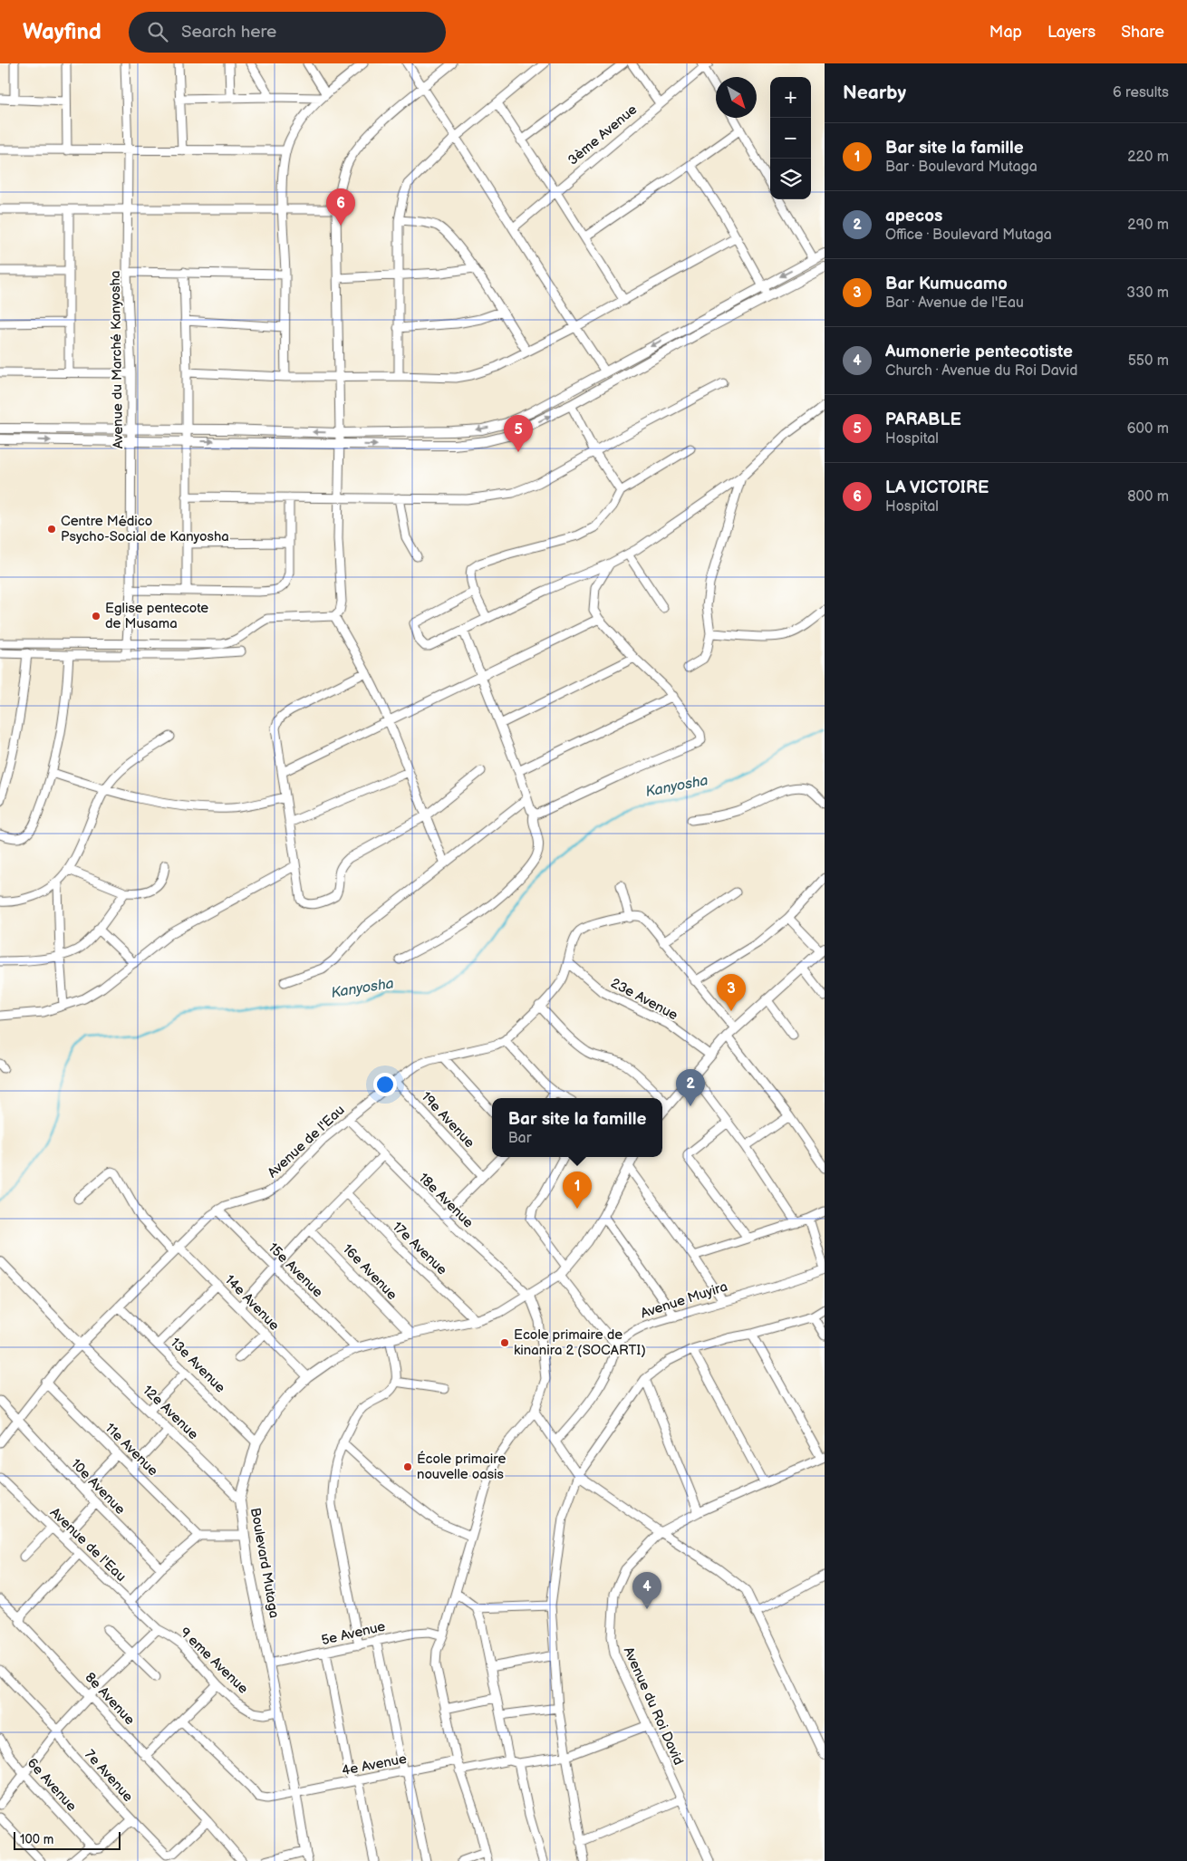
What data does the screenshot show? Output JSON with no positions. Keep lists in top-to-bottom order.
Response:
{
  "streets": {
    "street": [
      "3ème Avenue",
      "Avenue du Marché Kanyosha",
      "23e Avenue",
      "19e Avenue",
      "Avenue de l'Eau",
      "18e Avenue",
      "17e Avenue",
      "15e Avenue",
      "16e Avenue",
      "Avenue Muyira",
      "14e Avenue",
      "13e Avenue",
      "12e Avenue",
      "11e Avenue",
      "10e Avenue",
      "Boulevard Mutaga",
      "5e Avenue",
      "9 eme Avenue",
      "8e Avenue",
      "Avenue du Roi David",
      "4e Avenue",
      "7e Avenue",
      "6e Avenue"
    ]
  },
  "crossings": [
    ["23e Avenue", "Avenue de l'Eau"],
    ["19e Avenue", "Avenue de l'Eau"],
    ["Avenue de l'Eau", "18e Avenue"],
    ["Avenue de l'Eau", "15e Avenue"],
    ["Avenue de l'Eau", "14e Avenue"],
    ["Avenue de l'Eau", "13e Avenue"],
    ["Avenue de l'Eau", "12e Avenue"],
    ["Avenue de l'Eau", "11e Avenue"],
    ["Avenue de l'Eau", "10e Avenue"],
    ["Avenue de l'Eau", "9 eme Avenue"],
    ["18e Avenue", "Boulevard Mutaga"],
    ["17e Avenue", "Boulevard Mutaga"],
    ["15e Avenue", "Boulevard Mutaga"],
    ["16e Avenue", "Boulevard Mutaga"],
    ["14e Avenue", "Boulevard Mutaga"],
    ["13e Avenue", "Boulevard Mutaga"],
    ["12e Avenue", "Boulevard Mutaga"],
    ["Boulevard Mutaga", "5e Avenue"],
    ["Boulevard Mutaga", "9 eme Avenue"],
    ["Boulevard Mutaga", "4e Avenue"],
    ["8e Avenue", "7e Avenue"]
  ],
  "water": ["Kanyosha"],
  "places": [
    "Centre Médico Psycho-Social de Kanyosha",
    "Eglise pentecote de Musama",
    "Ecole primaire de kinanira 2 (SOCARTI)",
    "École primaire nouvelle oasis"
  ],
  "scale_bar": "100 m",
  "north": "bottom right",
  "page": {
    "header": "Wayfind",
    "search": "Search here",
    "nav": ["Map", "Layers", "Share"],
    "heading": ["Nearby", "6 results"],
    "map_buttons": ["+", "−"],
    "list": [
      {
        "mark": "1",
        "name": "Bar site la famille",
        "note": "Bar · Boulevard Mutaga",
        "value": "220 m"
      },
      {
        "mark": "2",
        "name": "apecos",
        "note": "Office · Boulevard Mutaga",
        "value": "290 m"
      },
      {
        "mark": "3",
        "name": "Bar Kumucamo",
        "note": "Bar · Avenue de l'Eau",
        "value": "330 m"
      },
      {
        "mark": "4",
        "name": "Aumonerie pentecotiste",
        "note": "Church · Avenue du Roi David",
        "value": "550 m"
      },
      {
        "mark": "5",
        "name": "PARABLE",
        "note": "Hospital",
        "value": "600 m"
      },
      {
        "mark": "6",
        "name": "LA VICTOIRE",
        "note": "Hospital",
        "value": "800 m"
      }
    ],
    "pins": [
      "6",
      "5",
      "3",
      "2",
      "1",
      "4"
    ],
    "popup": ["Bar site la famille", "Bar"],
    "scale": "100 m"
  }
}
